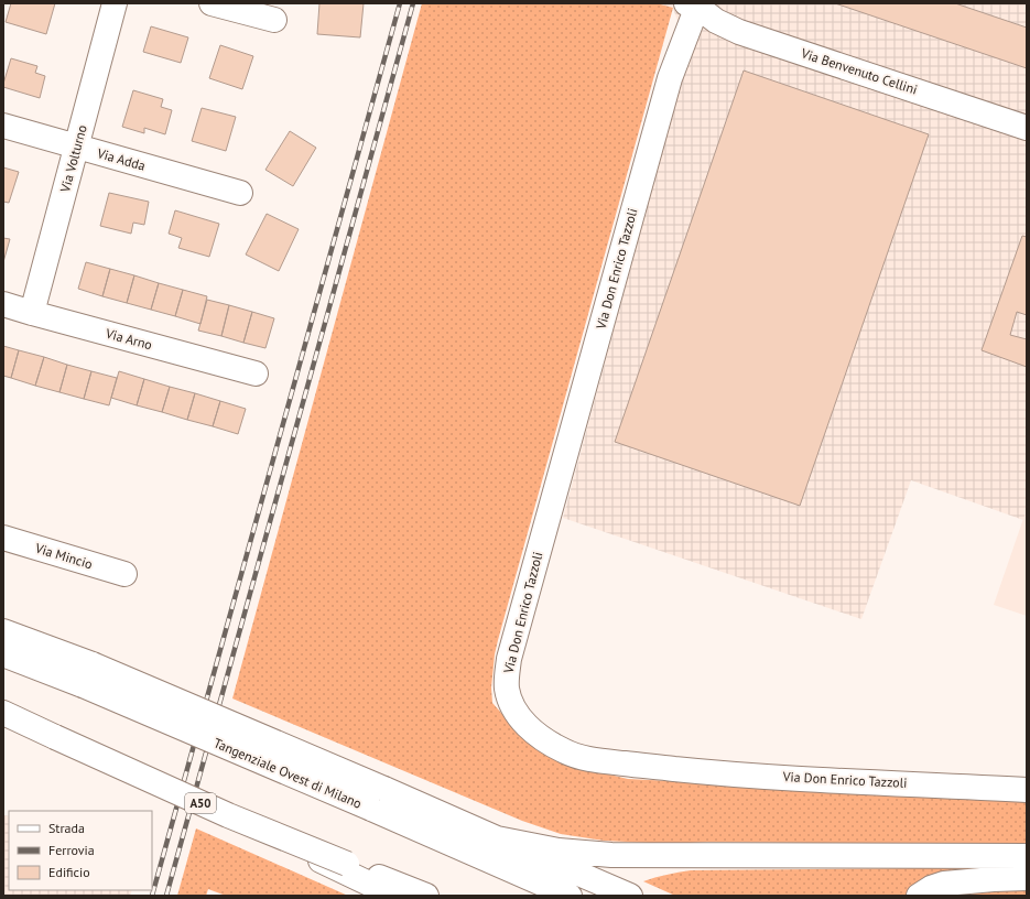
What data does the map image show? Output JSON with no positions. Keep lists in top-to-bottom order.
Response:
{
  "streets": {
    "main road": [
      "Via Benvenuto Cellini",
      "Via Volturno",
      "Via Adda",
      "Via Don Enrico Tazzoli",
      "Via Arno",
      "Via Mincio",
      "Tangenziale Ovest di Milano",
      "A50"
    ]
  },
  "crossings": [
    ["Via Benvenuto Cellini", "Via Don Enrico Tazzoli"],
    ["Via Volturno", "Via Adda"],
    ["Via Volturno", "Via Arno"]
  ],
  "legend": ["Strada", "Ferrovia", "Edificio"]
}
